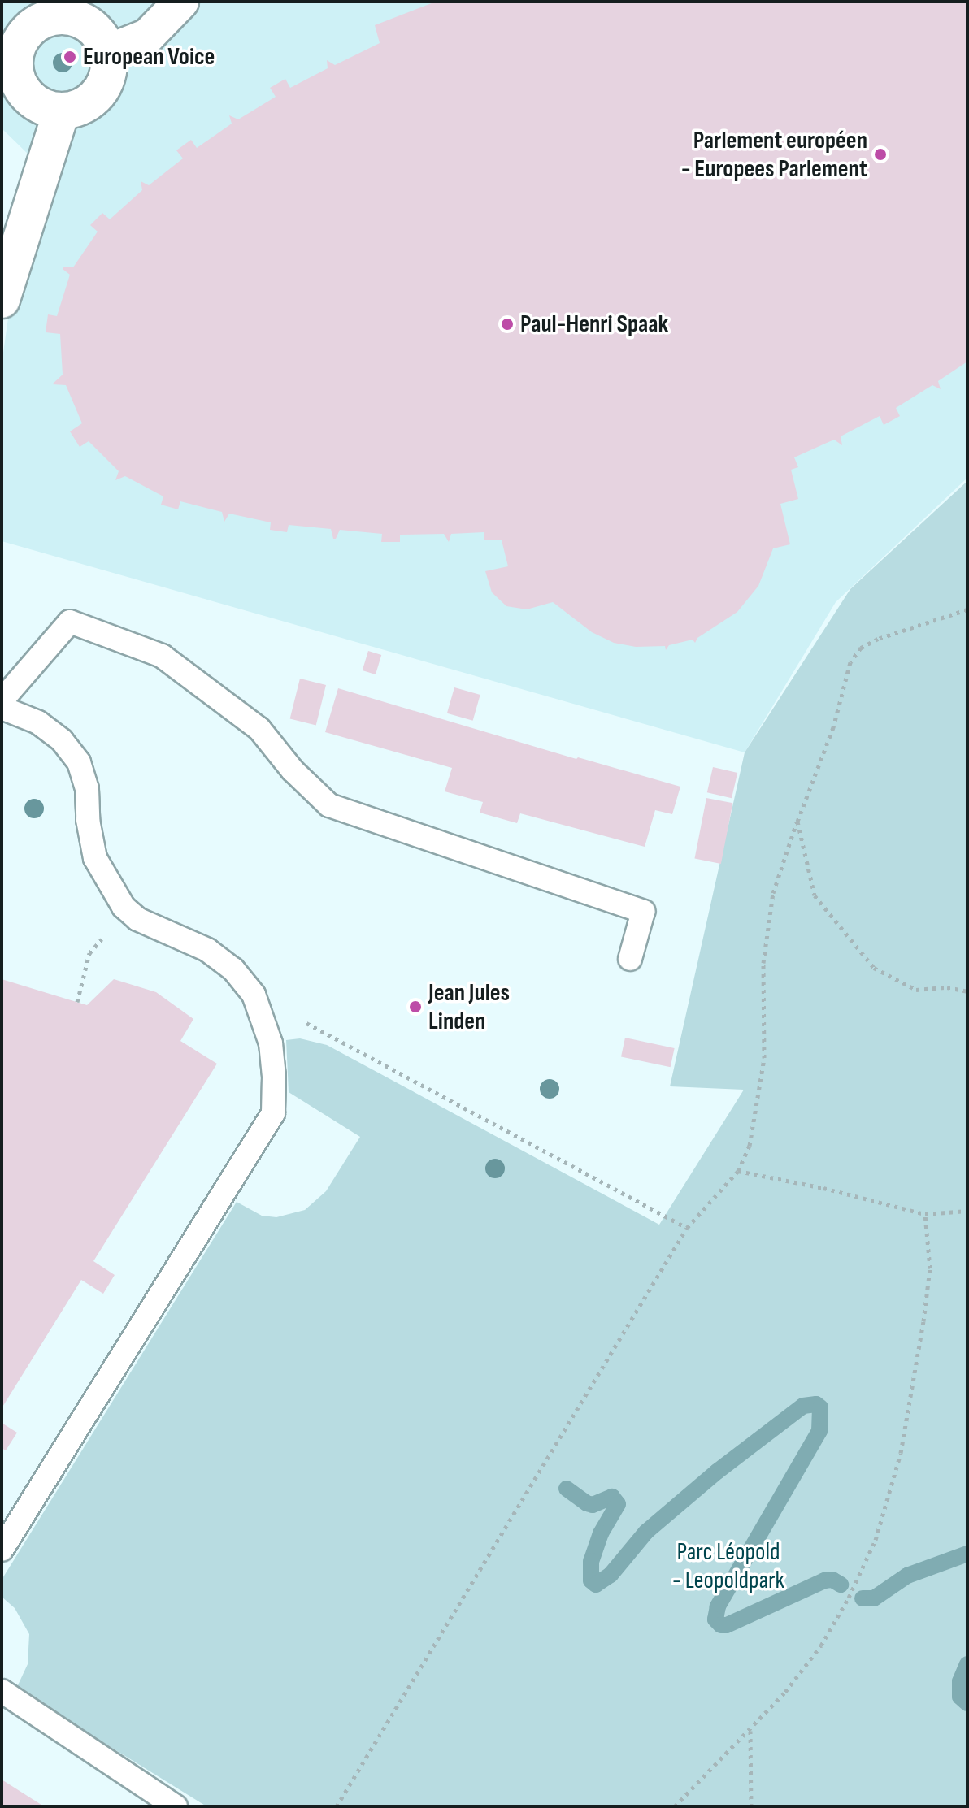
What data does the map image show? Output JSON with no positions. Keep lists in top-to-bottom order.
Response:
{
  "parks": ["Parc Léopold - Leopoldpark"],
  "places": [
    "European Voice",
    "Parlement européen - Europees Parlement",
    "Paul-Henri Spaak",
    "Jean Jules Linden"
  ]
}
